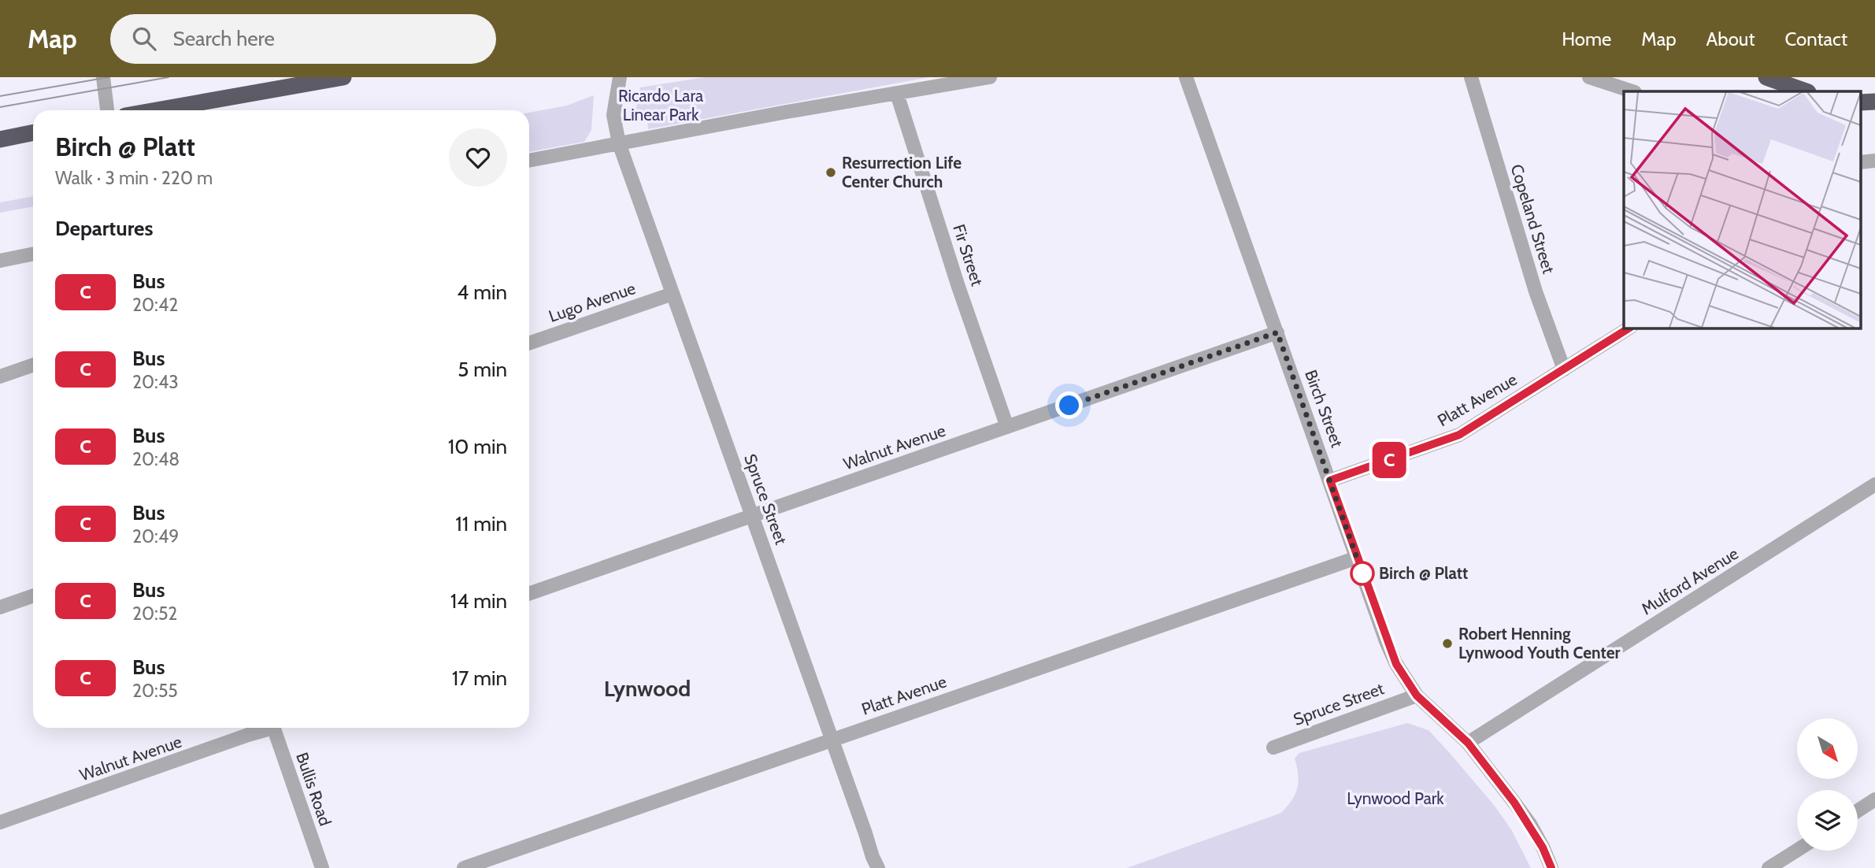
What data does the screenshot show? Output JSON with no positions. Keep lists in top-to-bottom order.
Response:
{
  "streets": {
    "street": [
      "Copeland Street",
      "Fir Street",
      "Lugo Avenue",
      "Platt Avenue",
      "Birch Street",
      "Walnut Avenue",
      "Spruce Street",
      "Mulford Avenue",
      "Bullis Road"
    ]
  },
  "crossings": [
    ["Copeland Street", "Platt Avenue"],
    ["Fir Street", "Walnut Avenue"],
    ["Lugo Avenue", "Spruce Street"],
    ["Platt Avenue", "Birch Street"],
    ["Platt Avenue", "Spruce Street"],
    ["Birch Street", "Walnut Avenue"],
    ["Birch Street", "Spruce Street"],
    ["Birch Street", "Mulford Avenue"],
    ["Walnut Avenue", "Spruce Street"]
  ],
  "districts": ["Lynwood"],
  "parks": ["Ricardo Lara Linear Park", "Lynwood Park"],
  "places": ["Resurrection Life Center Church", "Birch @ Platt", "Robert Henning Lynwood Youth Center"],
  "lines": ["bus line C"],
  "north": "bottom right",
  "page": {
    "header": "Map",
    "search": "Search here",
    "nav": [
      "Home",
      "Map",
      "About",
      "Contact"
    ],
    "on_map": "C",
    "heading": [
      ["Birch @ Platt", "Walk · 3 min · 220 m"],
      "Departures"
    ],
    "list": [
      {
        "mark": "C",
        "name": "Bus",
        "note": "20:42",
        "value": "4 min"
      },
      {
        "mark": "C",
        "name": "Bus",
        "note": "20:43",
        "value": "5 min"
      },
      {
        "mark": "C",
        "name": "Bus",
        "note": "20:48",
        "value": "10 min"
      },
      {
        "mark": "C",
        "name": "Bus",
        "note": "20:49",
        "value": "11 min"
      },
      {
        "mark": "C",
        "name": "Bus",
        "note": "20:52",
        "value": "14 min"
      },
      {
        "mark": "C",
        "name": "Bus",
        "note": "20:55",
        "value": "17 min"
      }
    ]
  }
}
